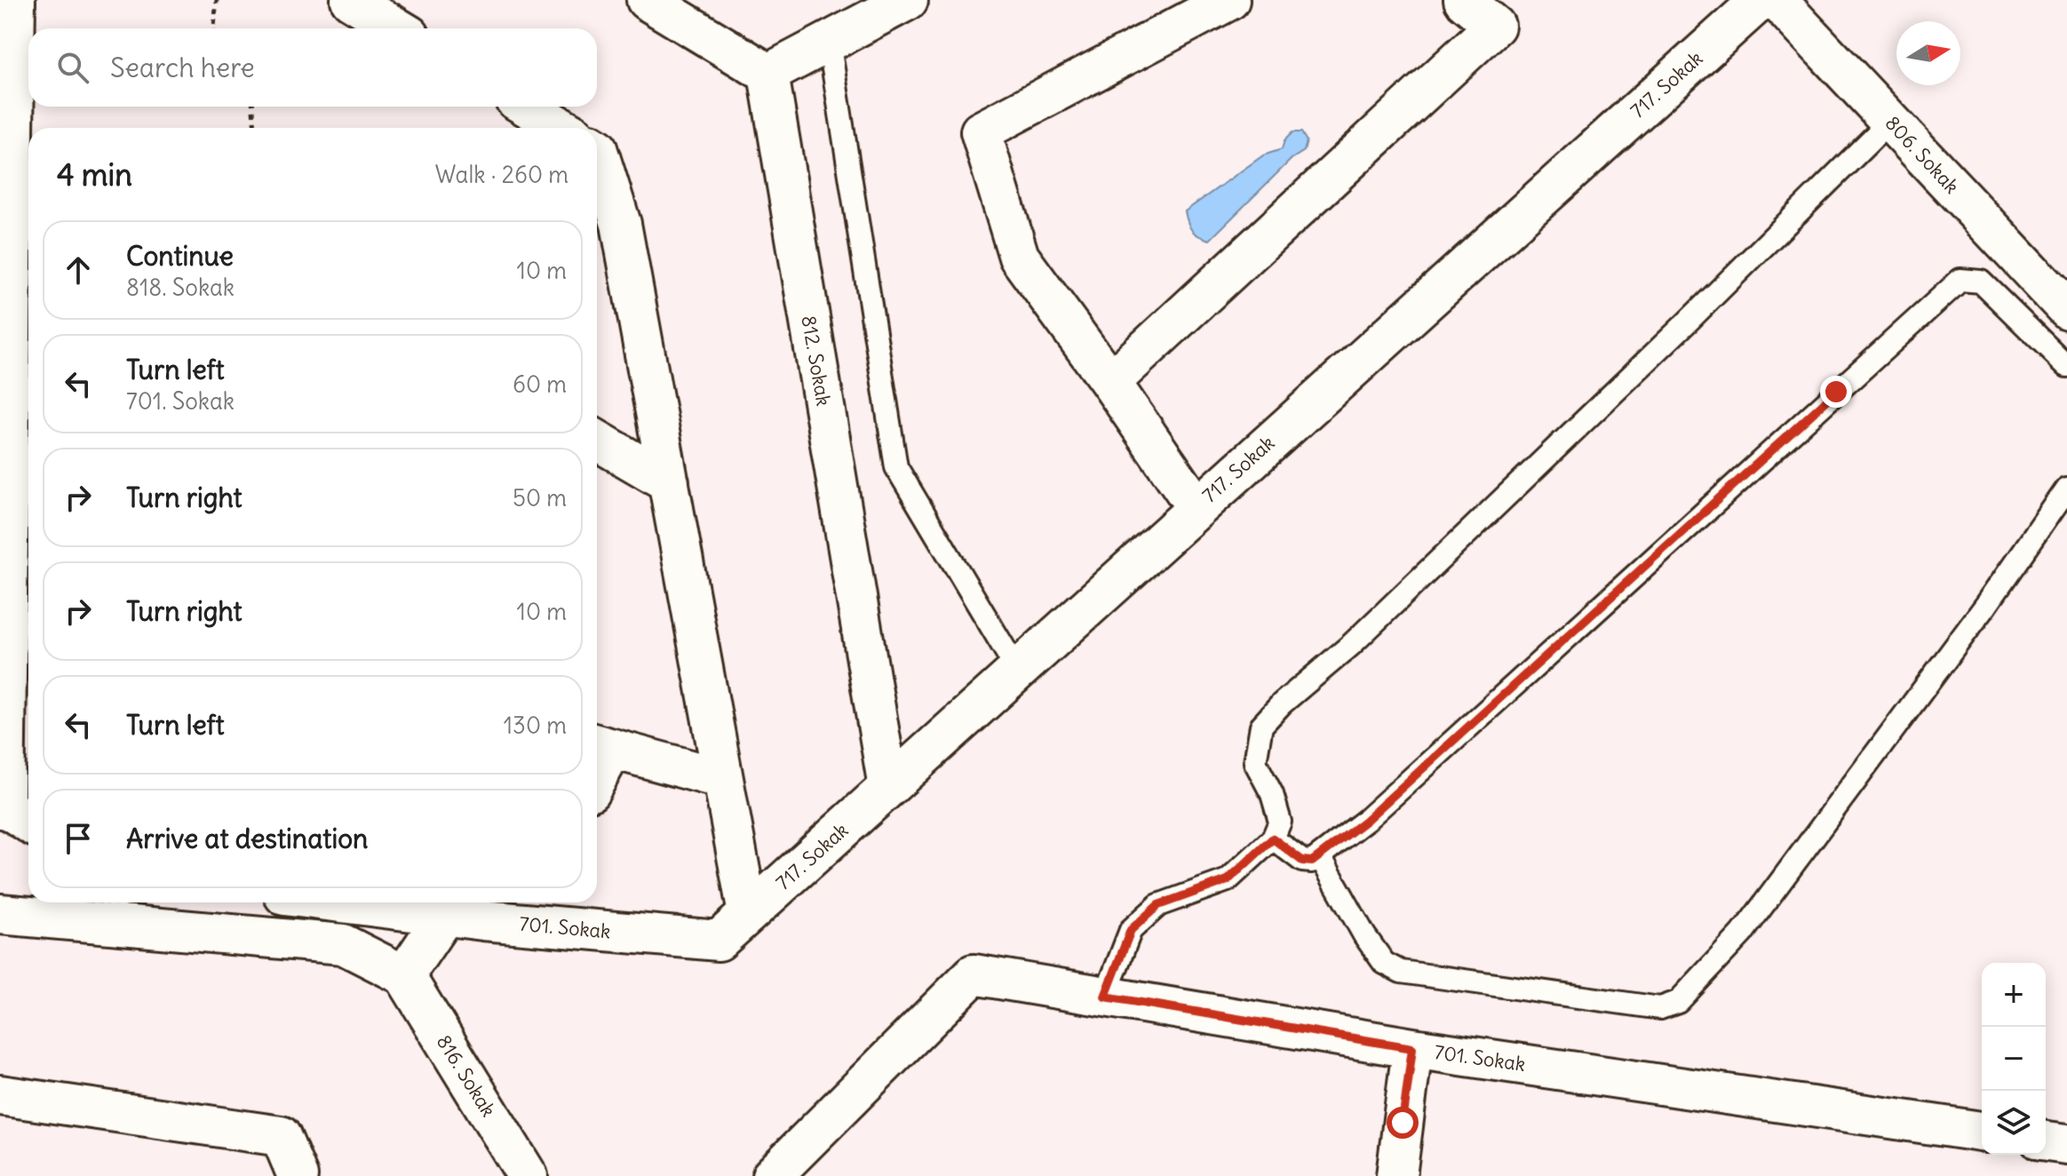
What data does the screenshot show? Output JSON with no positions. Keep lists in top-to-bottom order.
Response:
{
  "streets": {
    "street": [
      "717. Sokak",
      "806. Sokak",
      "812. Sokak",
      "701. Sokak",
      "816. Sokak"
    ]
  },
  "crossings": [
    ["717. Sokak", "812. Sokak"],
    ["717. Sokak", "701. Sokak"]
  ],
  "north": "right",
  "page": {
    "search": "Search here",
    "heading": ["4 min", "Walk · 260 m"],
    "list": [
      ["Continue", "818. Sokak", "10 m"],
      ["Turn left", "701. Sokak", "60 m"],
      ["Turn right", "50 m"],
      ["Turn right", "10 m"],
      ["Turn left", "130 m"],
      "Arrive at destination"
    ],
    "map_buttons": ["+", "−"]
  }
}
